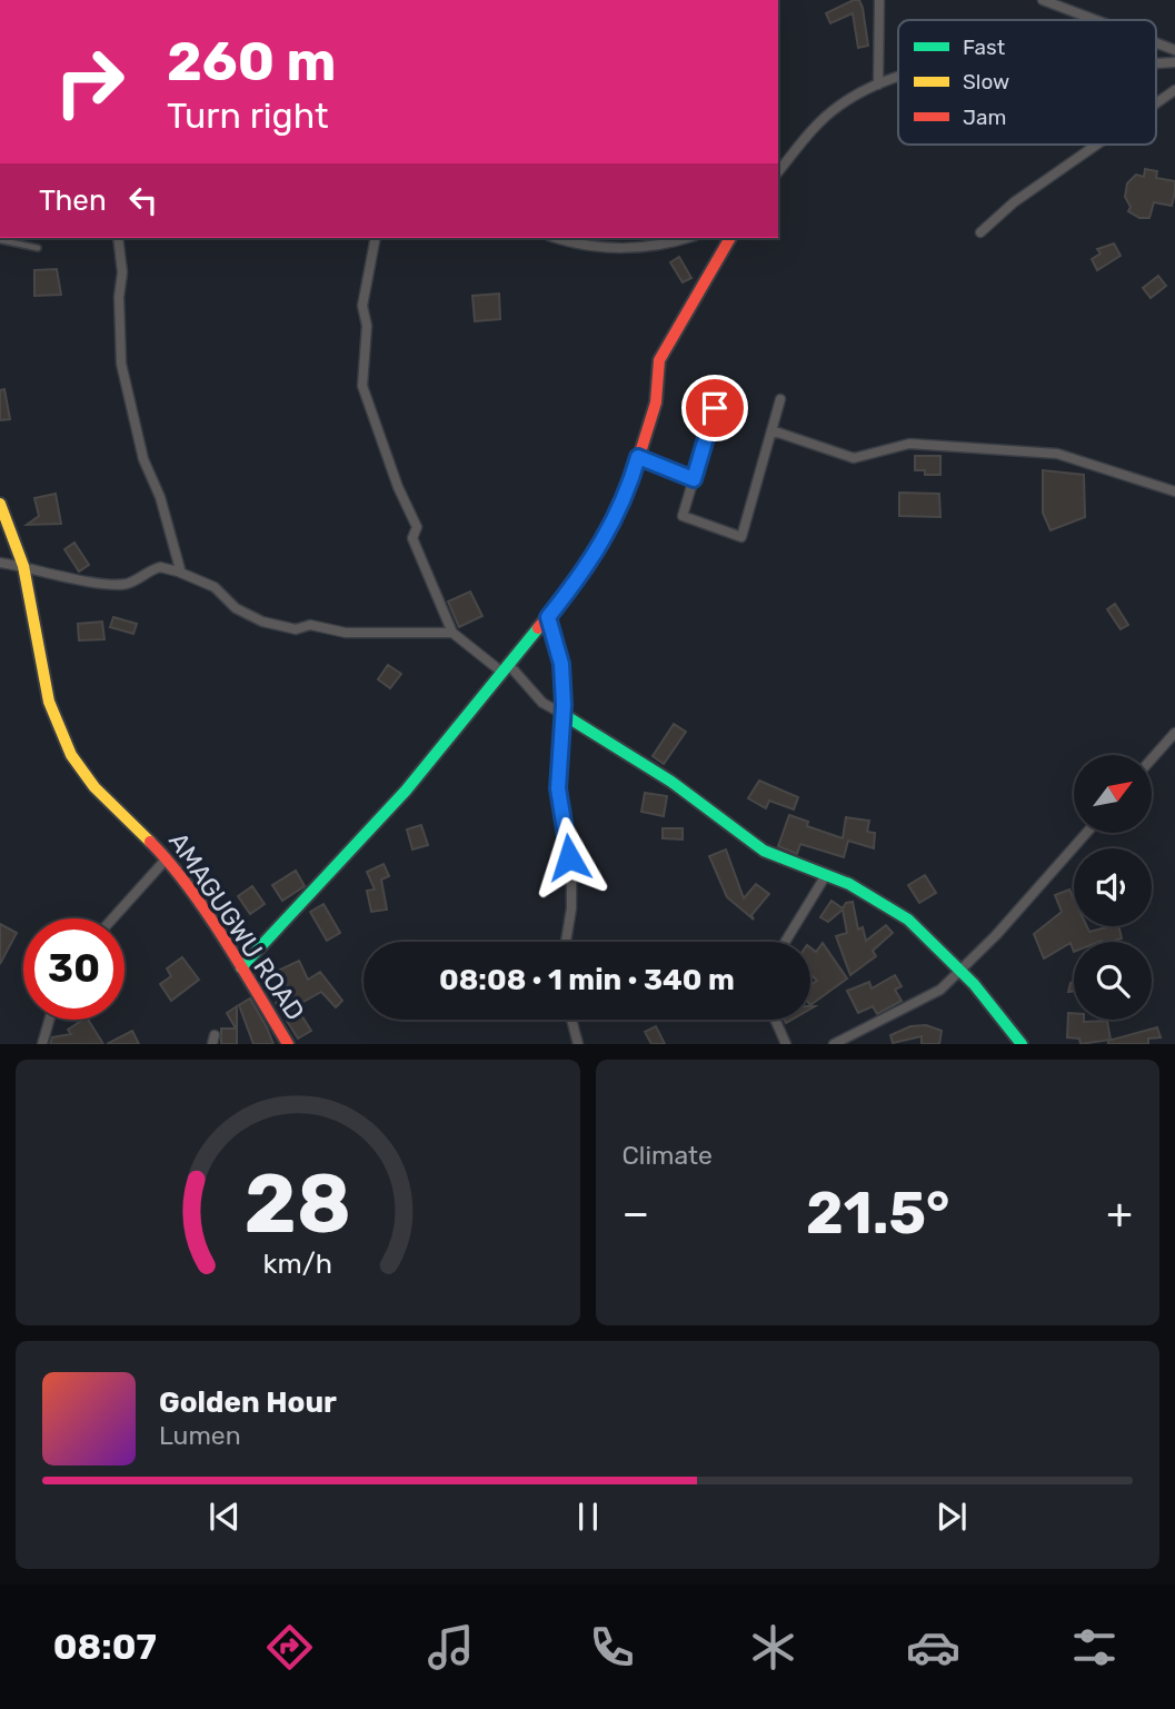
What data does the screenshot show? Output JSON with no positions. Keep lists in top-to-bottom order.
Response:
{
  "streets": {
    "street": ["AMAGUGWU ROAD"]
  },
  "legend": ["Fast", "Slow", "Jam"],
  "north": "top right",
  "page": {
    "turn": ["260 m", "Turn right"],
    "then": "Then",
    "limit": "30",
    "trip": "08:08 · 1 min · 340 m",
    "tile": "Climate",
    "heat": ["−", "21.5°", "+"],
    "song": ["Golden Hour", "Lumen"],
    "tabs": "08:07",
    "gauge": ["28", "km/h"]
  }
}
